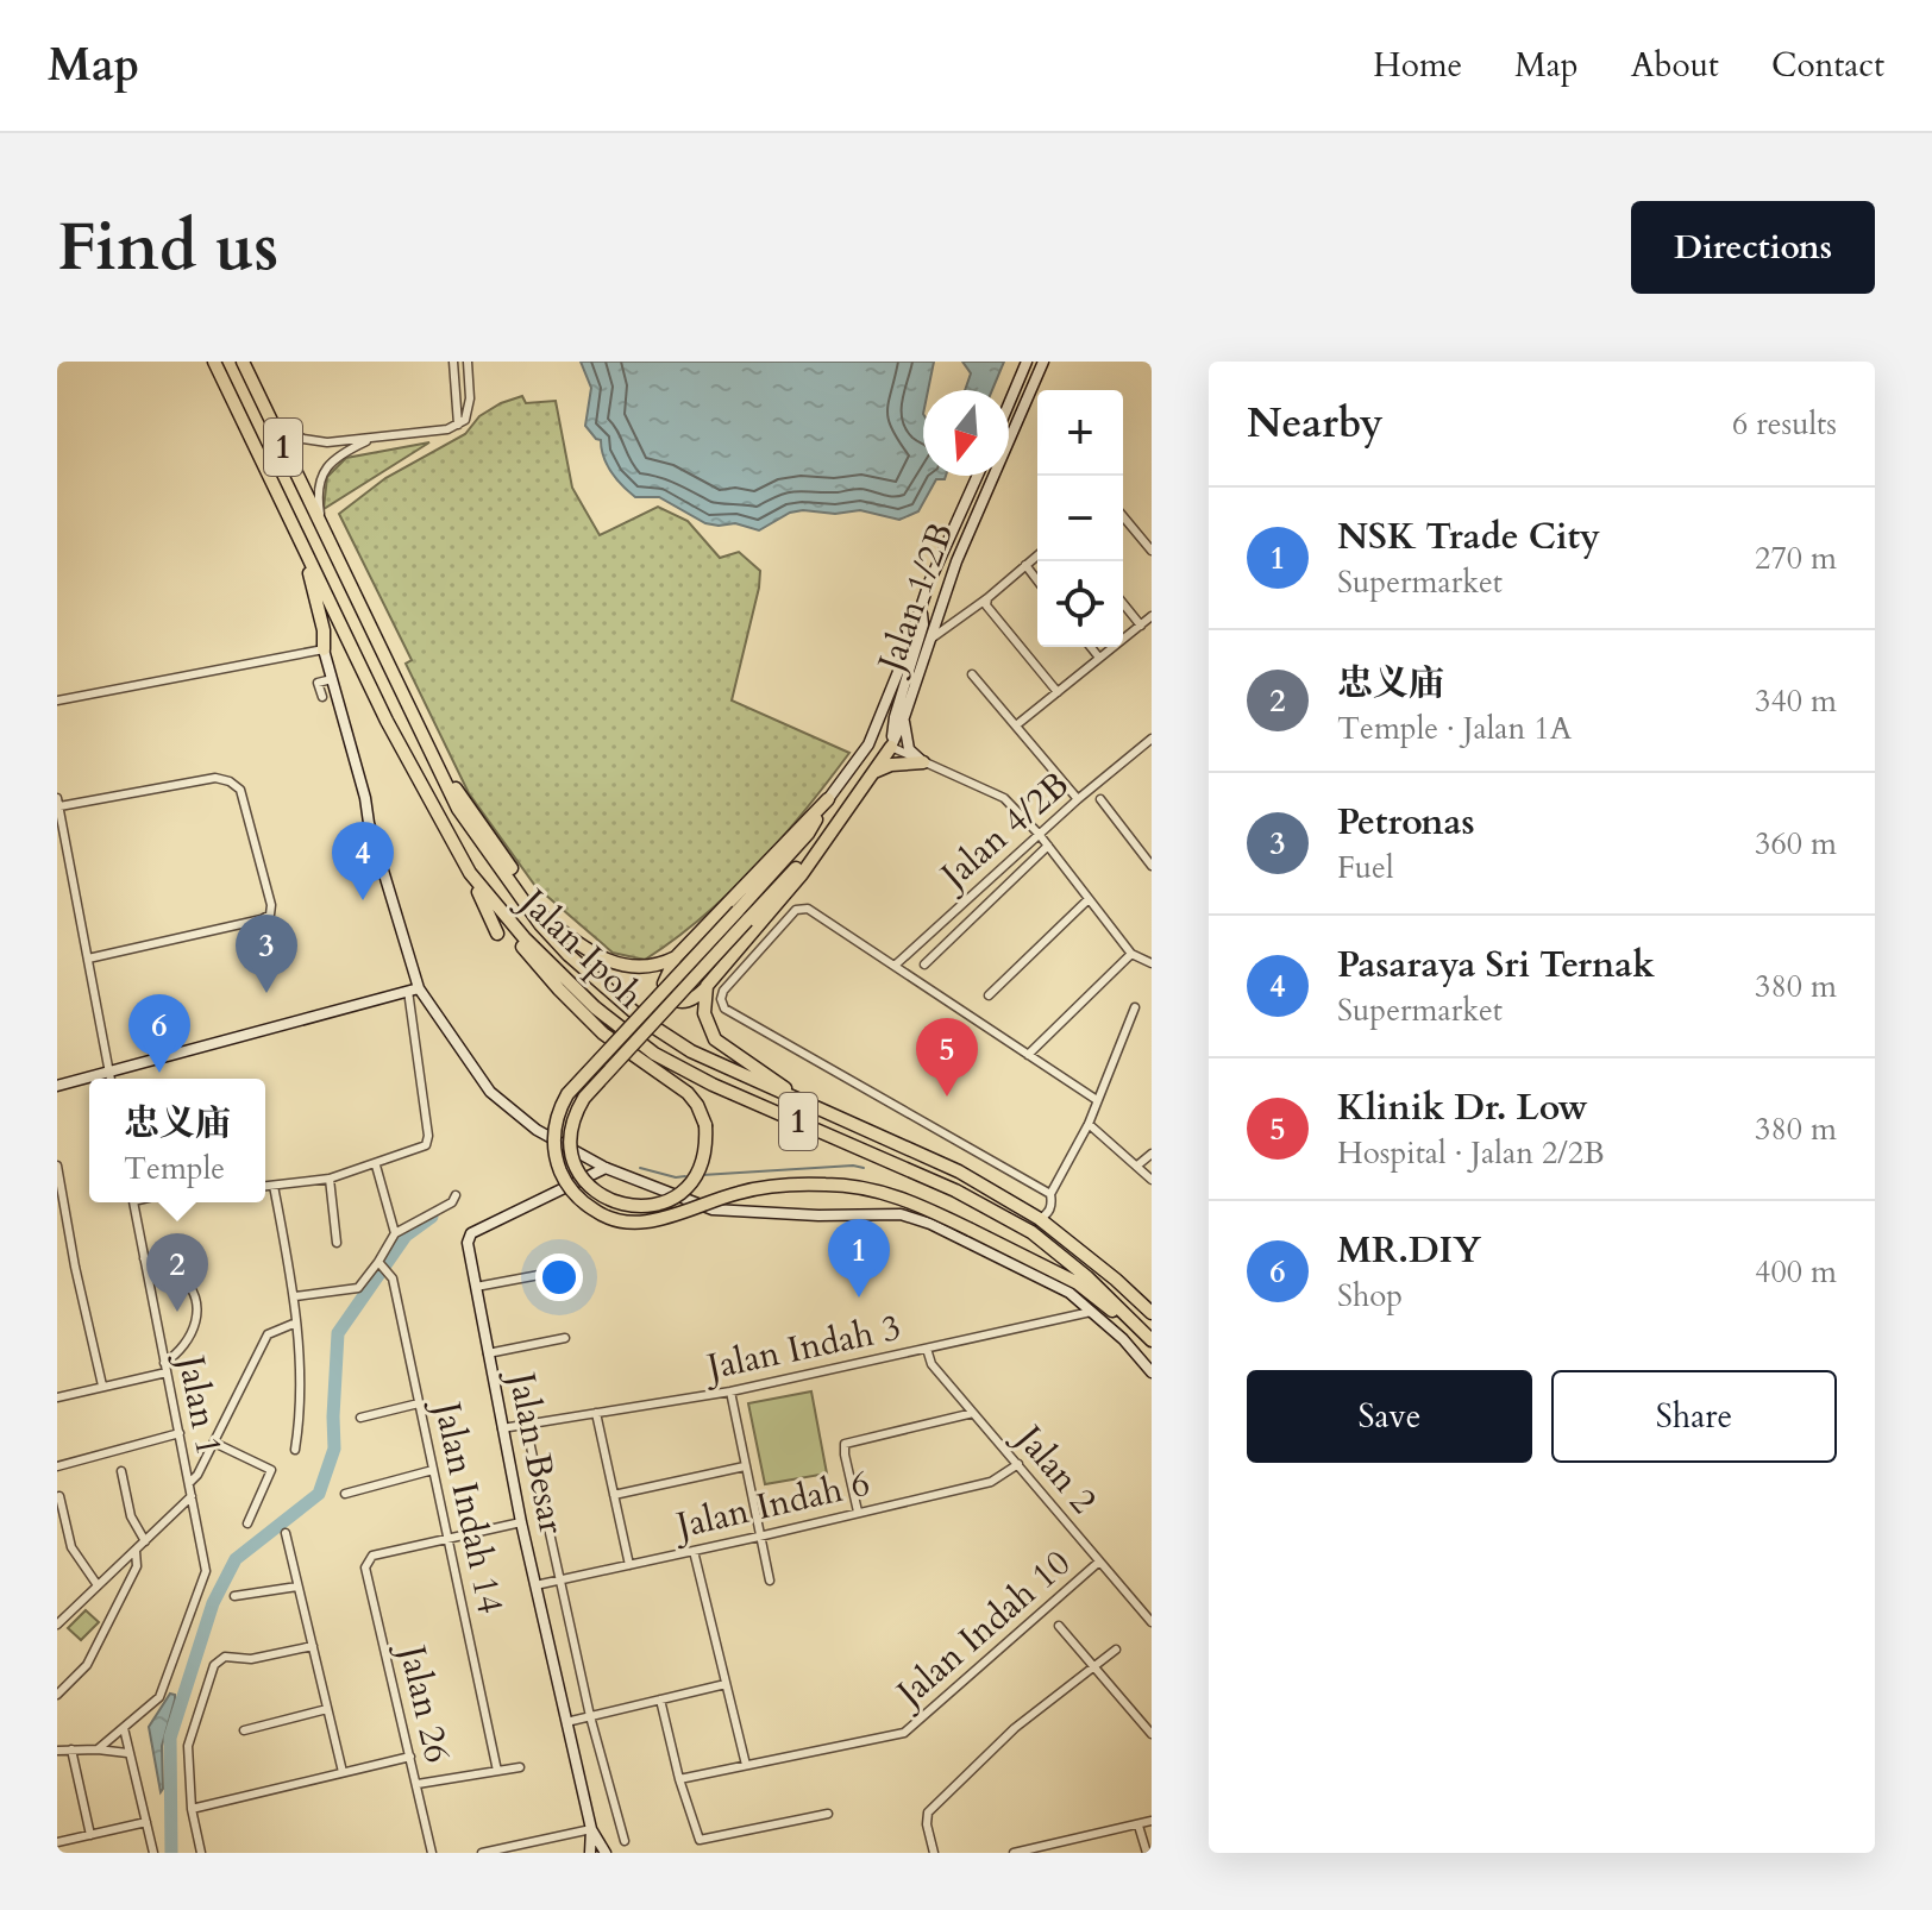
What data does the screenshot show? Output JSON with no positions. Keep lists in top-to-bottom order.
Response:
{
  "streets": {
    "highway": ["1", "Jalan Ipoh"],
    "street": [
      "Jalan 1/2B",
      "Jalan 4/2B",
      "Jalan Indah 3",
      "Jalan 1",
      "Jalan Besar",
      "Jalan 2",
      "Jalan Indah 6",
      "Jalan Indah 14",
      "Jalan Indah 10",
      "Jalan 26"
    ]
  },
  "crossings": [
    ["Jalan Indah 3", "Jalan Besar"],
    ["Jalan Indah 3", "Jalan 2"],
    ["Jalan Besar", "Jalan Indah 6"],
    ["Jalan 2", "Jalan Indah 6"],
    ["Jalan 2", "Jalan Indah 10"],
    ["Jalan Indah 14", "Jalan 26"]
  ],
  "north": "bottom",
  "page": {
    "header": "Map",
    "nav": [
      "Home",
      "Map",
      "About",
      "Contact"
    ],
    "buttons": [
      "Directions",
      ["Save", "Share"]
    ],
    "title": "Find us",
    "heading": ["Nearby", "6 results"],
    "map_buttons": ["+", "−"],
    "list": [
      {
        "mark": "1",
        "name": "NSK Trade City",
        "note": "Supermarket",
        "value": "270 m"
      },
      {
        "mark": "2",
        "name": "忠义庙",
        "note": "Temple · Jalan 1A",
        "value": "340 m"
      },
      {
        "mark": "3",
        "name": "Petronas",
        "note": "Fuel",
        "value": "360 m"
      },
      {
        "mark": "4",
        "name": "Pasaraya Sri Ternak",
        "note": "Supermarket",
        "value": "380 m"
      },
      {
        "mark": "5",
        "name": "Klinik Dr. Low",
        "note": "Hospital · Jalan 2/2B",
        "value": "380 m"
      },
      {
        "mark": "6",
        "name": "MR.DIY",
        "note": "Shop",
        "value": "400 m"
      }
    ],
    "pins": [
      "4",
      "3",
      "6",
      "5",
      "1",
      "2"
    ],
    "popup": ["忠义庙", "Temple"]
  }
}
